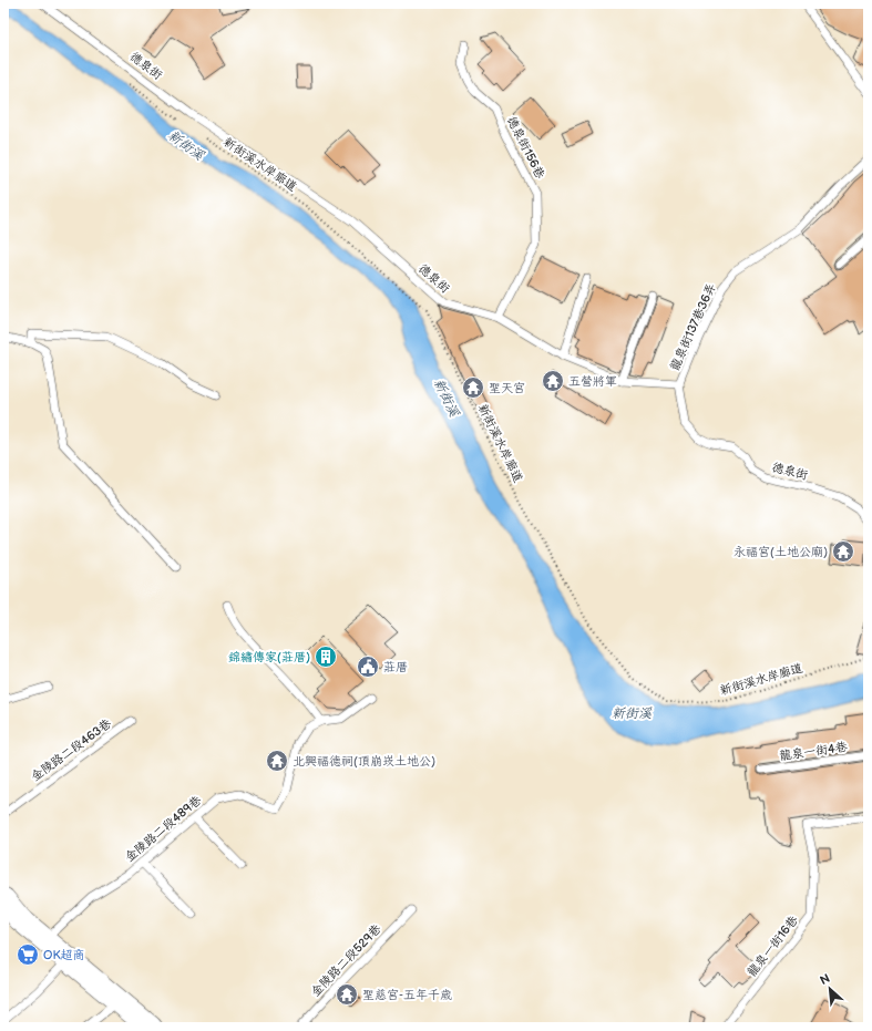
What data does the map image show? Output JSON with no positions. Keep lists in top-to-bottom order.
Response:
{
  "streets": {
    "lane": [
      "德泉街",
      "德泉街156巷",
      "龍泉街137巷36弄",
      "金陵路二段463巷",
      "龍泉一街4巷",
      "金陵路二段489巷",
      "龍泉一街16巷",
      "金陵路二段529巷"
    ],
    "path": ["新街溪水岸廊道"]
  },
  "crossings": [
    ["德泉街", "德泉街156巷"],
    ["德泉街", "龍泉街137巷36弄"]
  ],
  "water": ["新街溪"],
  "places": {
    "temple": [
      "五營將軍",
      "聖天宮",
      "永福宮(土地公廟)",
      "北興福德祠(頂崩崁土地公)",
      "聖慈宮-五年千歲"
    ],
    "building": ["錦繡傳家(莊厝)"],
    "public building": ["莊厝"],
    "supermarket": ["OK超商"]
  },
  "north": "top left"
}
